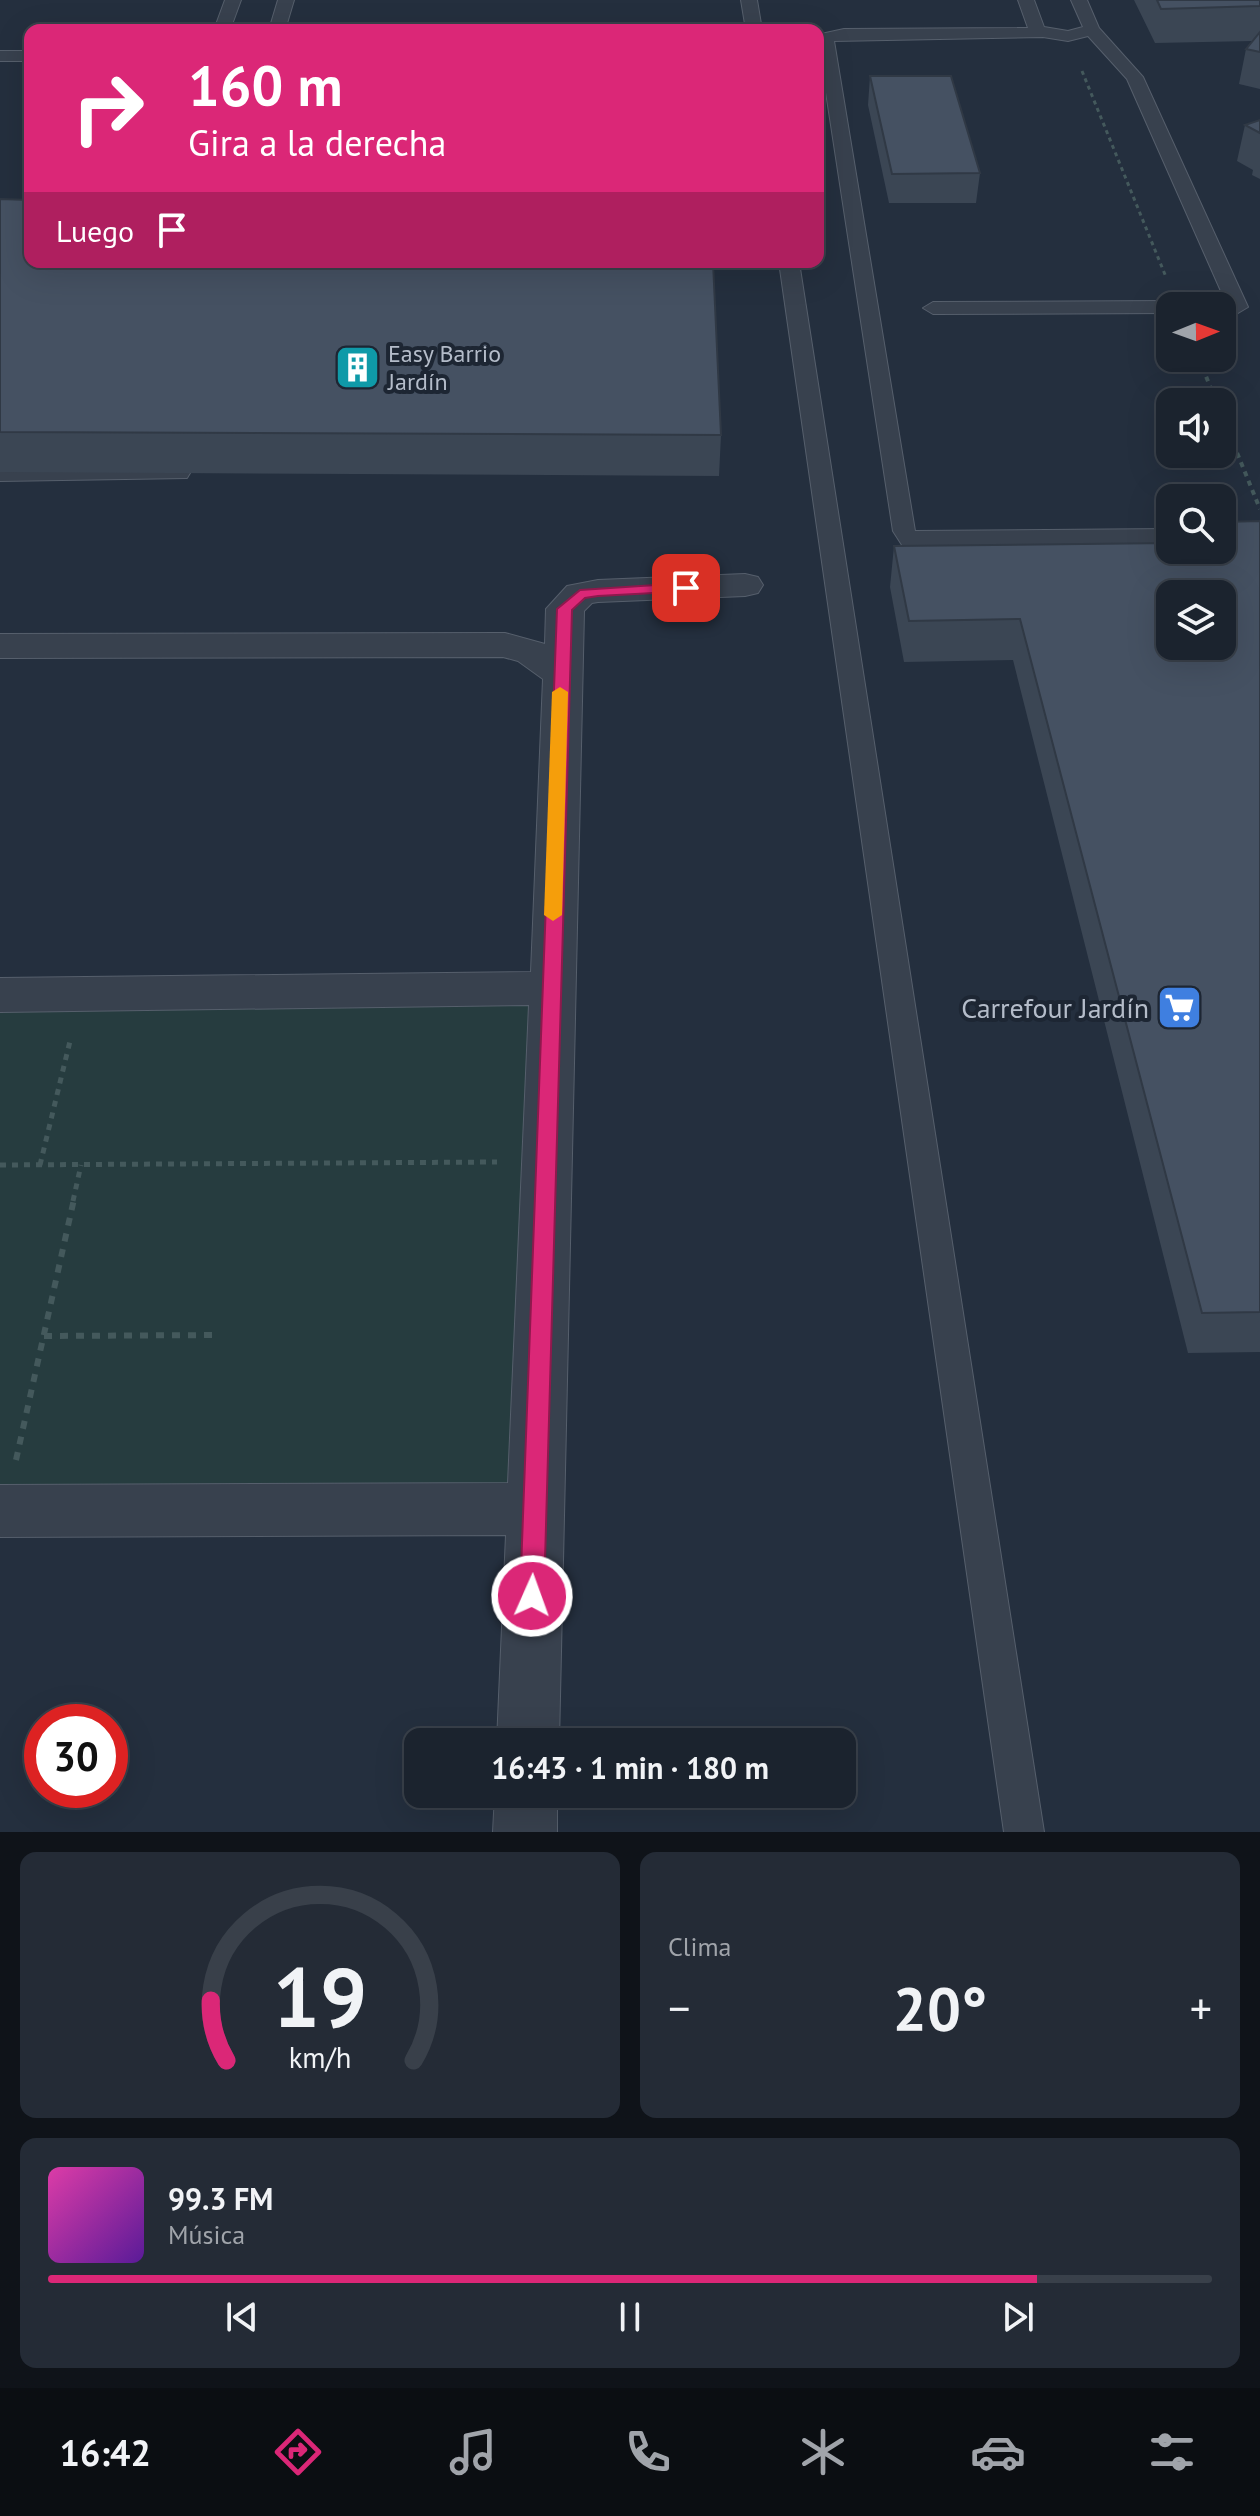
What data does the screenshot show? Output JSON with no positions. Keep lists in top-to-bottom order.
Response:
{
  "places": {
    "building": ["Easy Barrio Jardín"],
    "supermarket": ["Carrefour Jardín"]
  },
  "north": "right",
  "page": {
    "turn": ["160 m", "Gira a la derecha"],
    "then": "Luego",
    "limit": "30",
    "trip": "16:43 · 1 min · 180 m",
    "tile": "Clima",
    "heat": ["−", "20°", "+"],
    "song": ["99.3 FM", "Música"],
    "tabs": "16:42",
    "gauge": ["19", "km/h"]
  }
}
